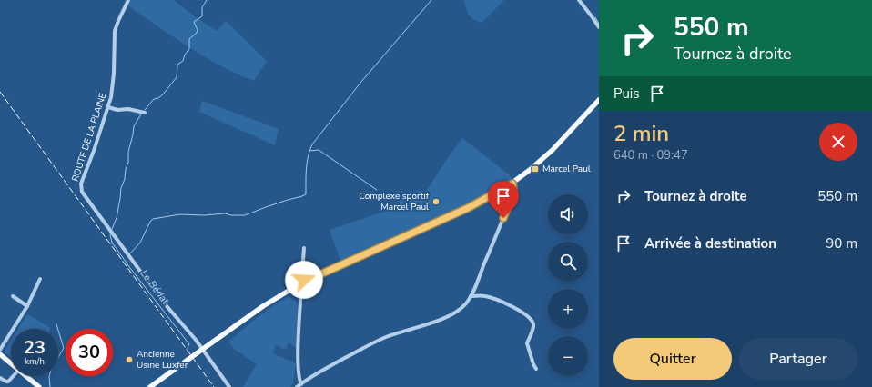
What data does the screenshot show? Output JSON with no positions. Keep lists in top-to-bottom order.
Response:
{
  "streets": {
    "street": ["ROUTE DE LA PLAINE"]
  },
  "water": ["Le Bédat"],
  "places": {
    "transit": ["Marcel Paul"],
    "other": ["Complexe sportif Marcel Paul", "Ancienne Usine Luxfer"]
  },
  "page": {
    "turn": ["550 m", "Tournez à droite"],
    "then": "Puis",
    "heading": ["2 min", "640 m · 09:47"],
    "list": [
      {
        "name": "Tournez à droite",
        "value": "550 m"
      },
      {
        "name": "Arrivée à destination",
        "value": "90 m"
      }
    ],
    "map_buttons": ["+", "−"],
    "speed": "23 km/h",
    "limit": "30",
    "buttons": ["Quitter", "Partager"]
  }
}
